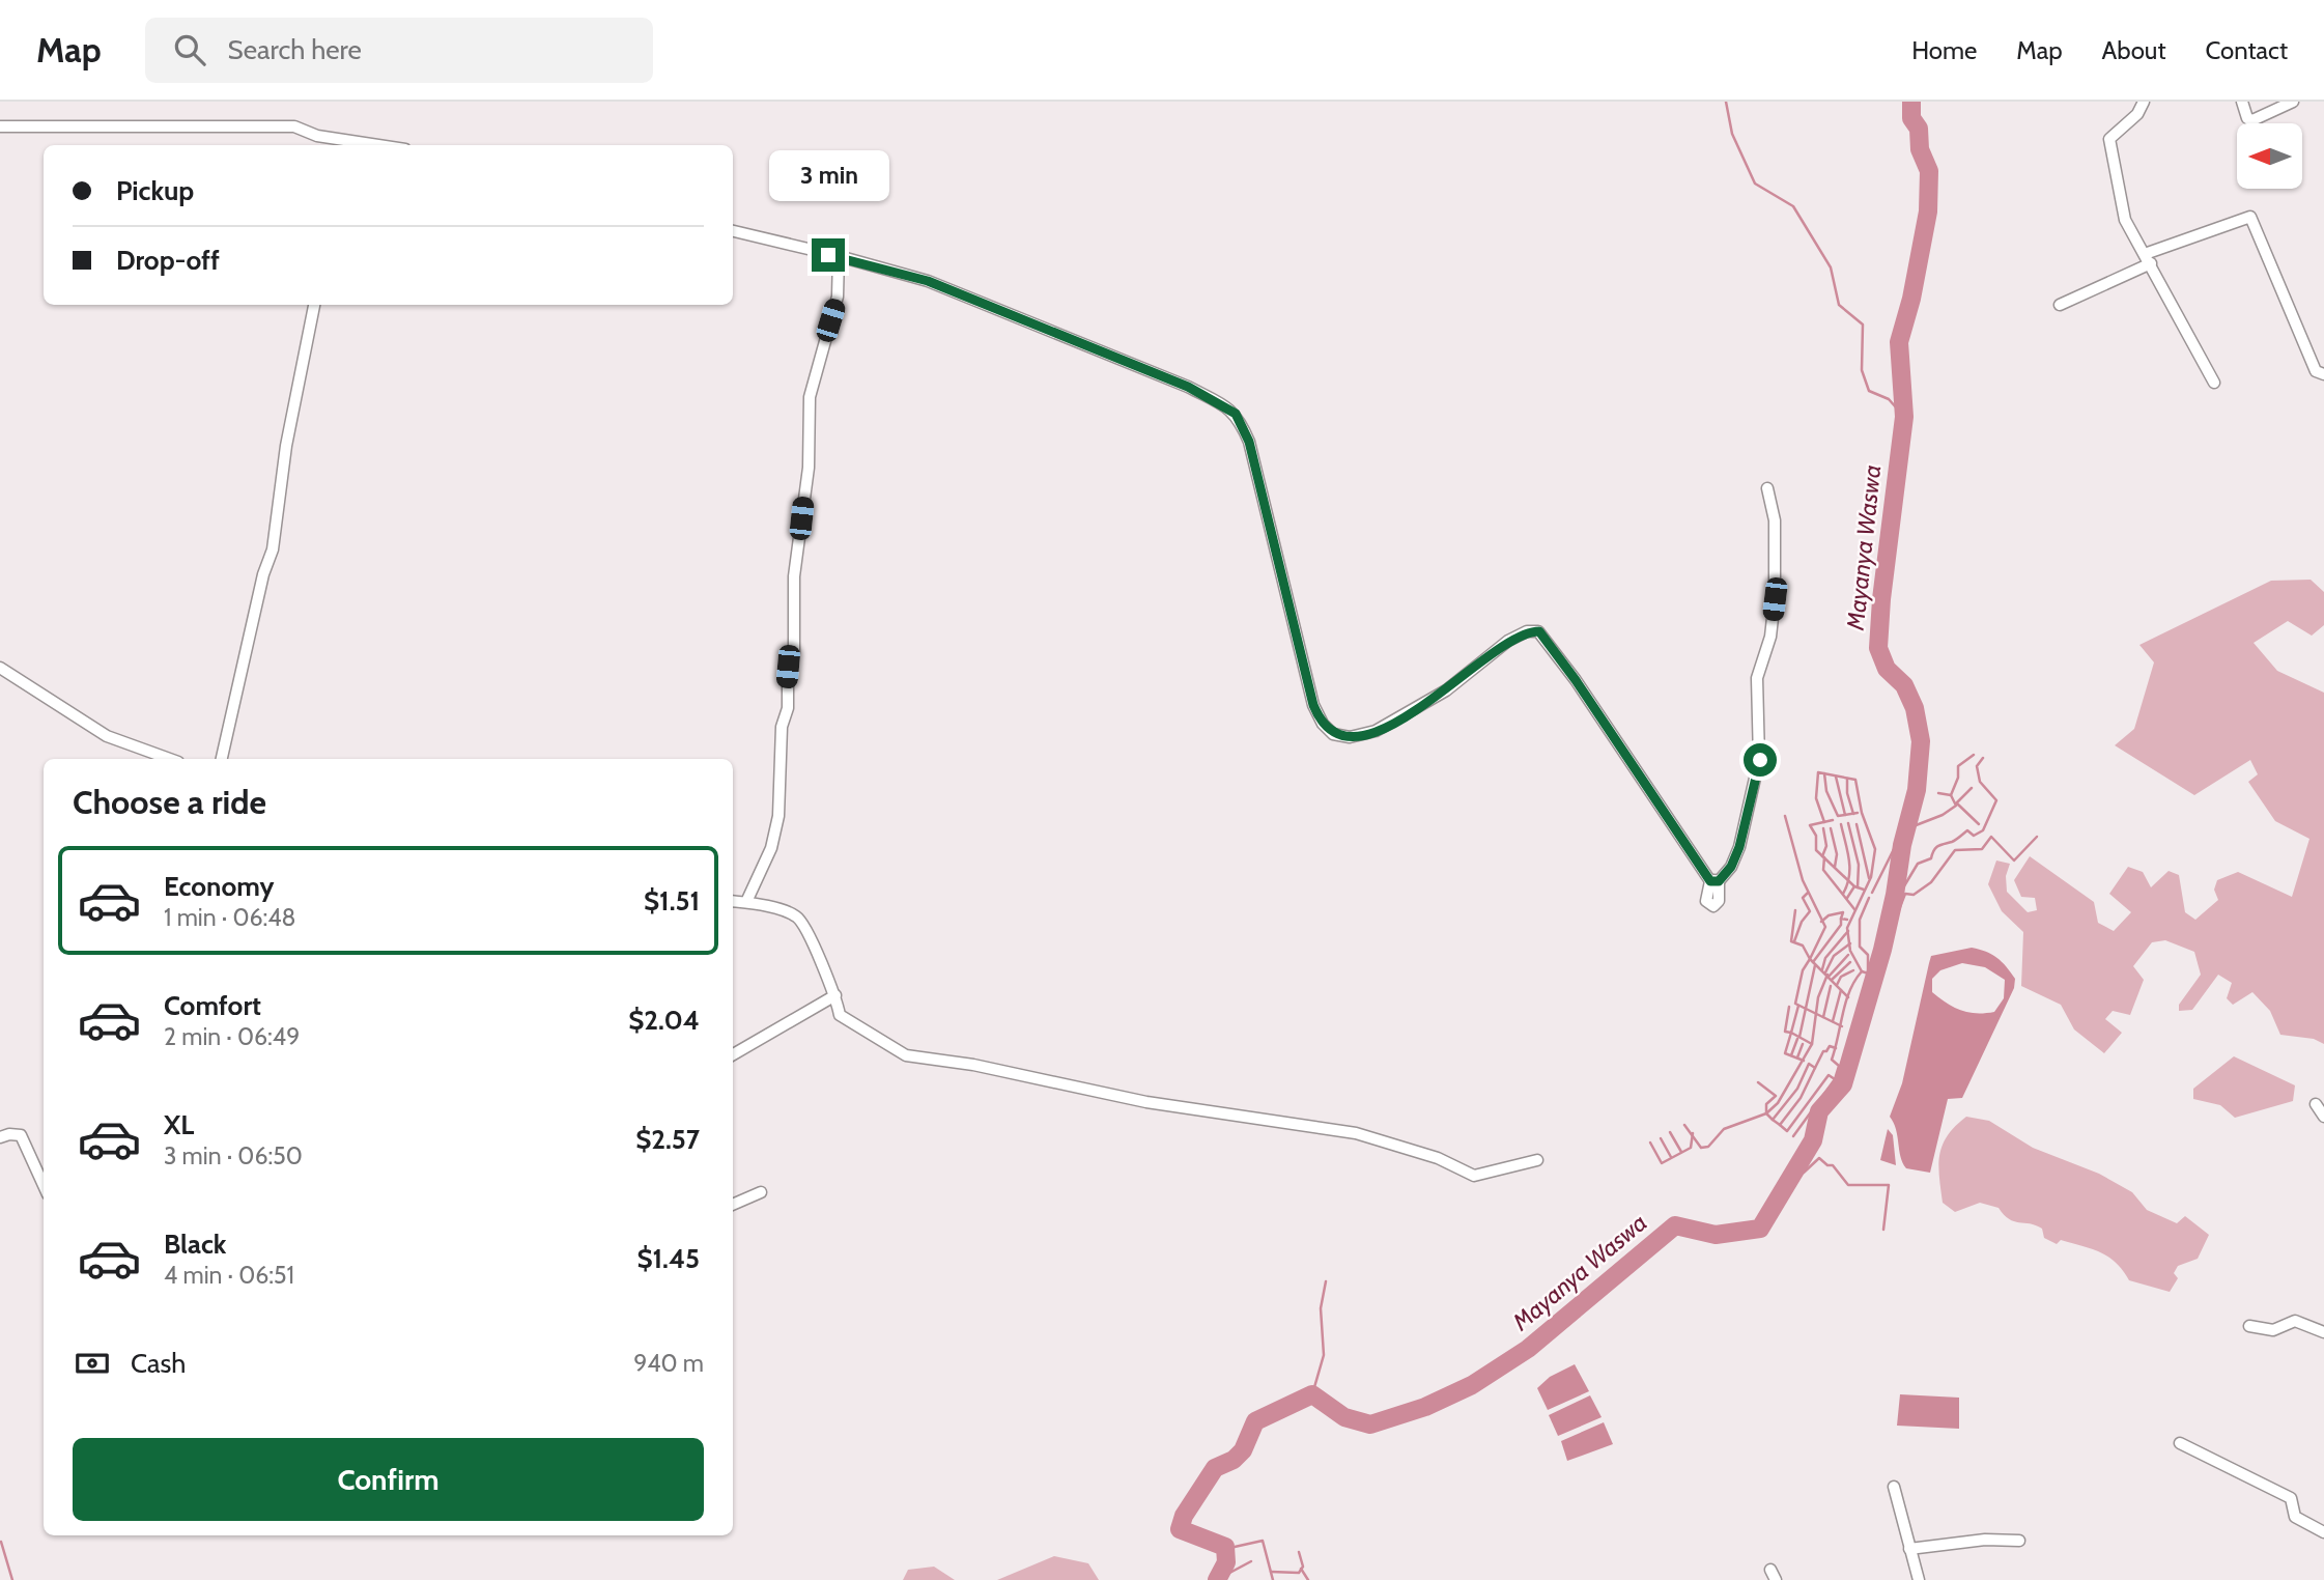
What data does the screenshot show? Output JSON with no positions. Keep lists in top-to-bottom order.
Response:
{
  "water": ["Mayanya Waswa"],
  "north": "left",
  "page": {
    "header": "Map",
    "search": "Search here",
    "nav": [
      "Home",
      "Map",
      "About",
      "Contact"
    ],
    "banner": ["Pickup", "Drop-off"],
    "bubble": "3 min",
    "heading": "Choose a ride",
    "list": [
      {
        "name": "Economy",
        "note": "1 min · 06:48",
        "value": "$1.51"
      },
      {
        "name": "Comfort",
        "note": "2 min · 06:49",
        "value": "$2.04"
      },
      {
        "name": "XL",
        "note": "3 min · 06:50",
        "value": "$2.57"
      },
      {
        "name": "Black",
        "note": "4 min · 06:51",
        "value": "$1.45"
      }
    ],
    "pay": ["Cash", "940 m"],
    "buttons": "Confirm"
  }
}
